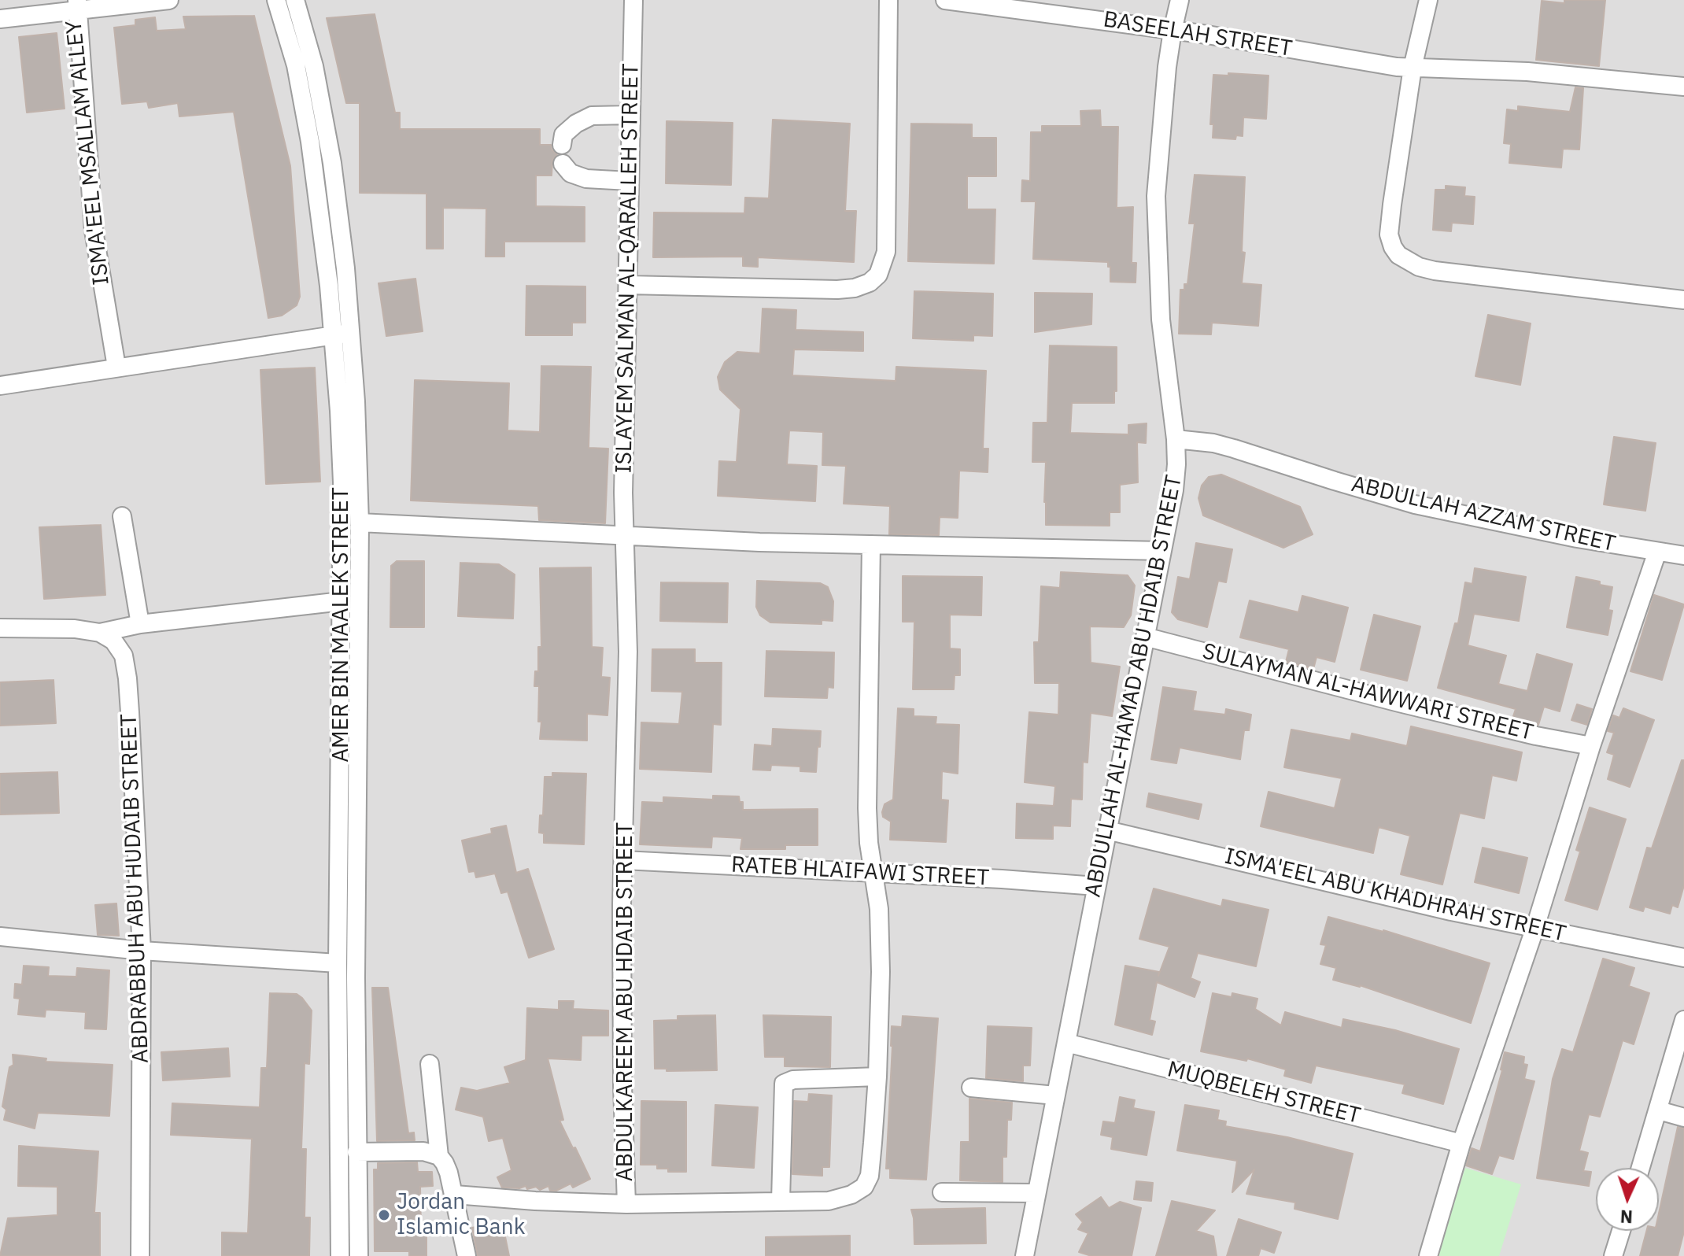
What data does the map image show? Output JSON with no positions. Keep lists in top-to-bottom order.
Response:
{
  "streets": {
    "street": [
      "BASEELAH STREET",
      "ISMA'EEL MSALLAM ALLEY",
      "ISLAYEM SALMAN AL-QARALLEH STREET",
      "ABDULLAH AZZAM STREET",
      "AMER BIN MAALEK STREET",
      "ABDULLAH AL-HAMAD ABU HDAIB STREET",
      "SULAYMAN AL-HAWWARI STREET",
      "RATEB HLAIFAWI STREET",
      "ABDRABBUH ABU HUDAIB STREET",
      "ISMA'EEL ABU KHADHRAH STREET",
      "ABDULKAREEM ABU HDAIB STREET",
      "MUQBELEH STREET"
    ]
  },
  "crossings": [
    ["BASEELAH STREET", "ABDULLAH AL-HAMAD ABU HDAIB STREET"],
    ["ISLAYEM SALMAN AL-QARALLEH STREET", "ABDULKAREEM ABU HDAIB STREET"],
    ["ABDULLAH AZZAM STREET", "ABDULLAH AL-HAMAD ABU HDAIB STREET"],
    ["ABDULLAH AL-HAMAD ABU HDAIB STREET", "SULAYMAN AL-HAWWARI STREET"],
    ["ABDULLAH AL-HAMAD ABU HDAIB STREET", "RATEB HLAIFAWI STREET"],
    ["ABDULLAH AL-HAMAD ABU HDAIB STREET", "ISMA'EEL ABU KHADHRAH STREET"],
    ["ABDULLAH AL-HAMAD ABU HDAIB STREET", "MUQBELEH STREET"],
    ["RATEB HLAIFAWI STREET", "ABDULKAREEM ABU HDAIB STREET"]
  ],
  "places": ["Jordan Islamic Bank"],
  "north": "bottom"
}
